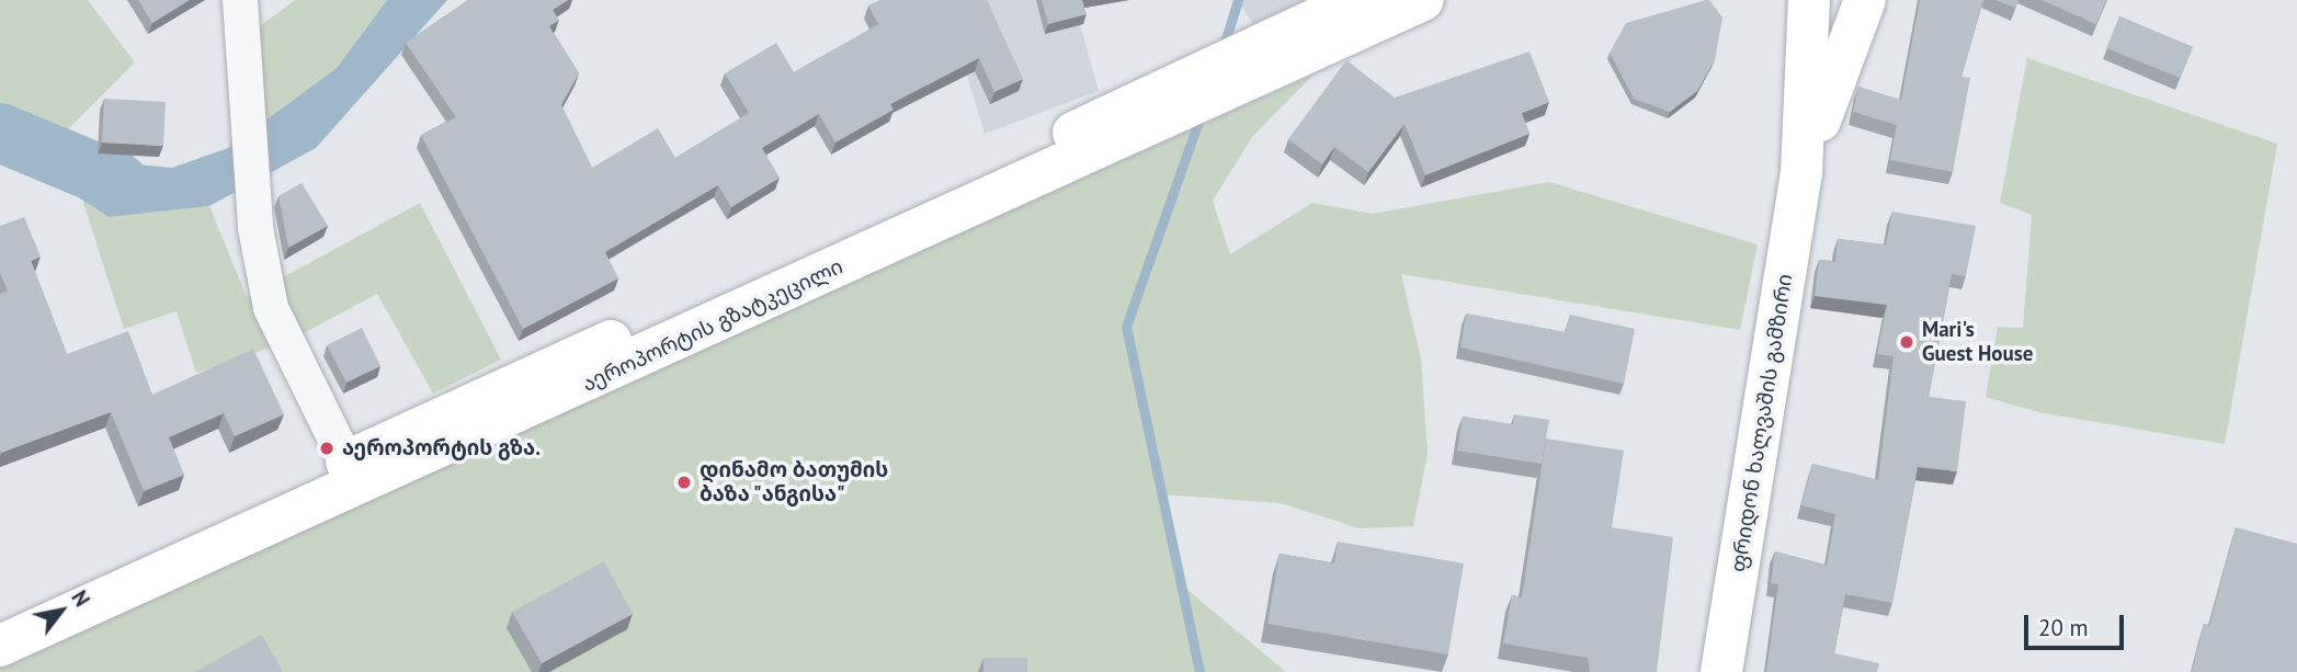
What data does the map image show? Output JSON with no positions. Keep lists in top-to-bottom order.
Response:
{
  "streets": {
    "highway": ["აეროპორტის გზატკეცილი", "ფრიდონ ხალვაშის გამზირი"]
  },
  "places": ["Mari's Guest House", "აეროპორტის გზა.", "დინამო ბათუმის ბაზა \"ანგისა\""],
  "scale_bar": "20 m",
  "north": "top right"
}
